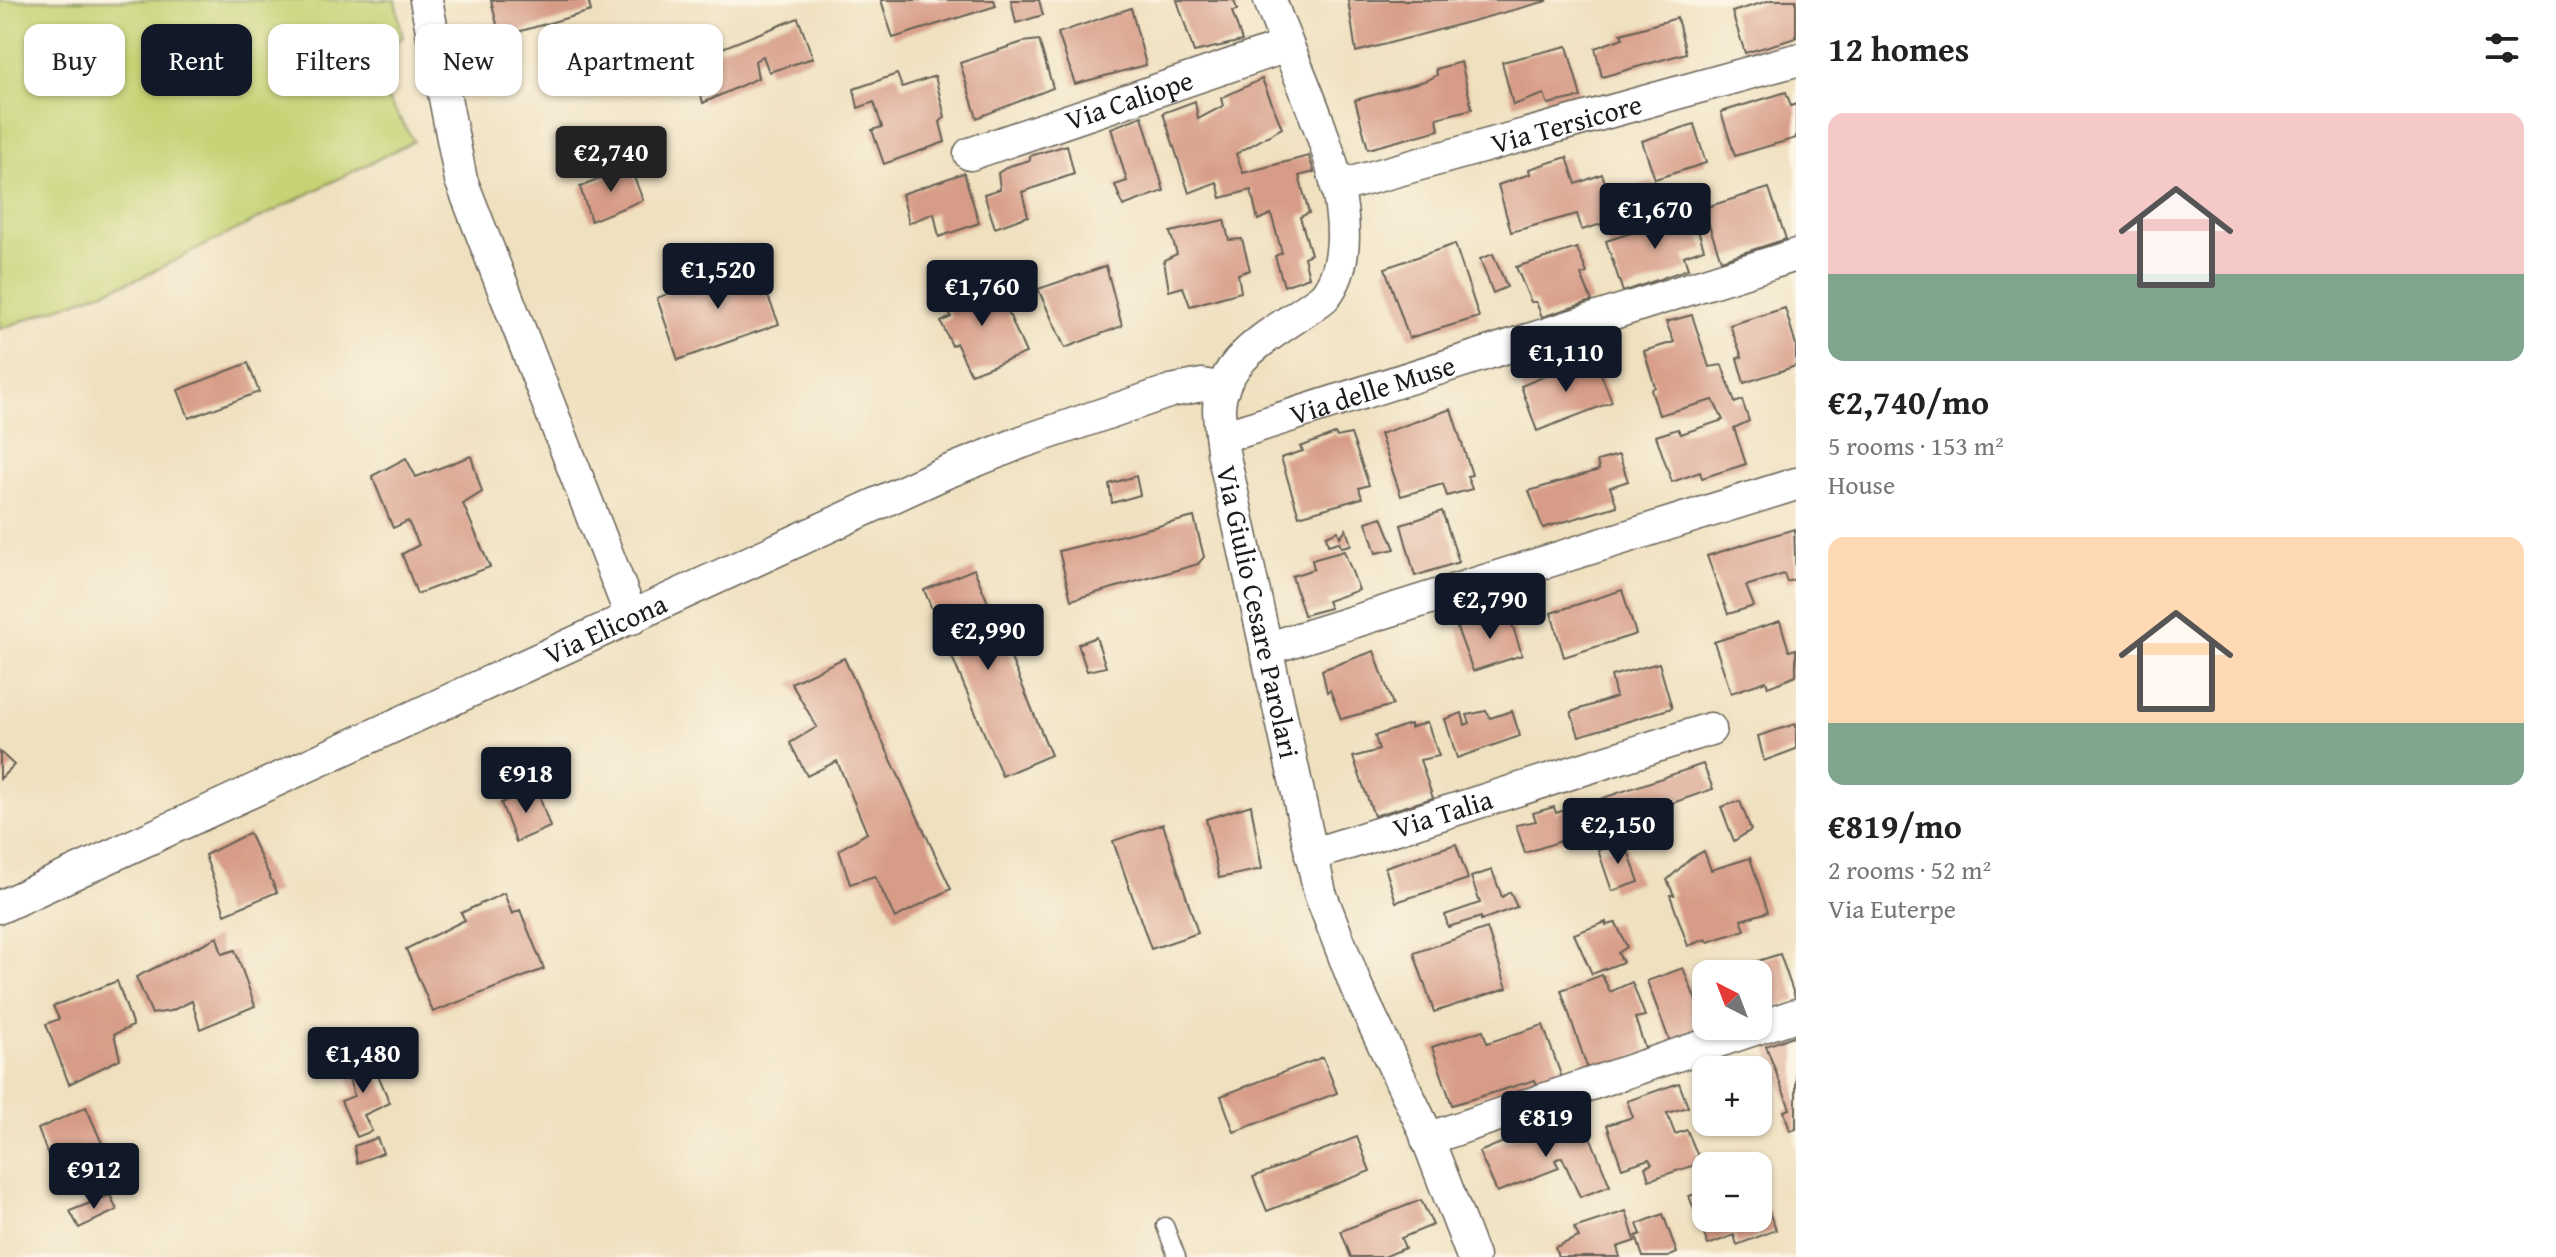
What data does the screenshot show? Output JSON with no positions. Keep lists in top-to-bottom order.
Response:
{
  "streets": {
    "street": [
      "Via Caliope",
      "Via Tersicore",
      "Via delle Muse",
      "Via Giulio Cesare Parolari",
      "Via Elicona",
      "Via Talia"
    ]
  },
  "crossings": [
    ["Via Caliope", "Via Giulio Cesare Parolari"],
    ["Via Tersicore", "Via Giulio Cesare Parolari"],
    ["Via delle Muse", "Via Giulio Cesare Parolari"],
    ["Via Giulio Cesare Parolari", "Via Elicona"],
    ["Via Giulio Cesare Parolari", "Via Talia"]
  ],
  "north": "top left",
  "page": {
    "heading": "12 homes",
    "chip": [
      "Buy",
      "Rent",
      "Filters",
      "New",
      "Apartment"
    ],
    "list": [
      {
        "name": "€2,740/mo",
        "note": "5 rooms · 153 m² · House"
      },
      {
        "name": "€819/mo",
        "note": "2 rooms · 52 m² · Via Euterpe"
      }
    ],
    "price": [
      "€2,740",
      "€1,670",
      "€1,520",
      "€1,760",
      "€1,110",
      "€2,790",
      "€2,990",
      "€918",
      "€2,150",
      "€1,480",
      "€819",
      "€912"
    ],
    "map_buttons": ["+", "−"]
  }
}
